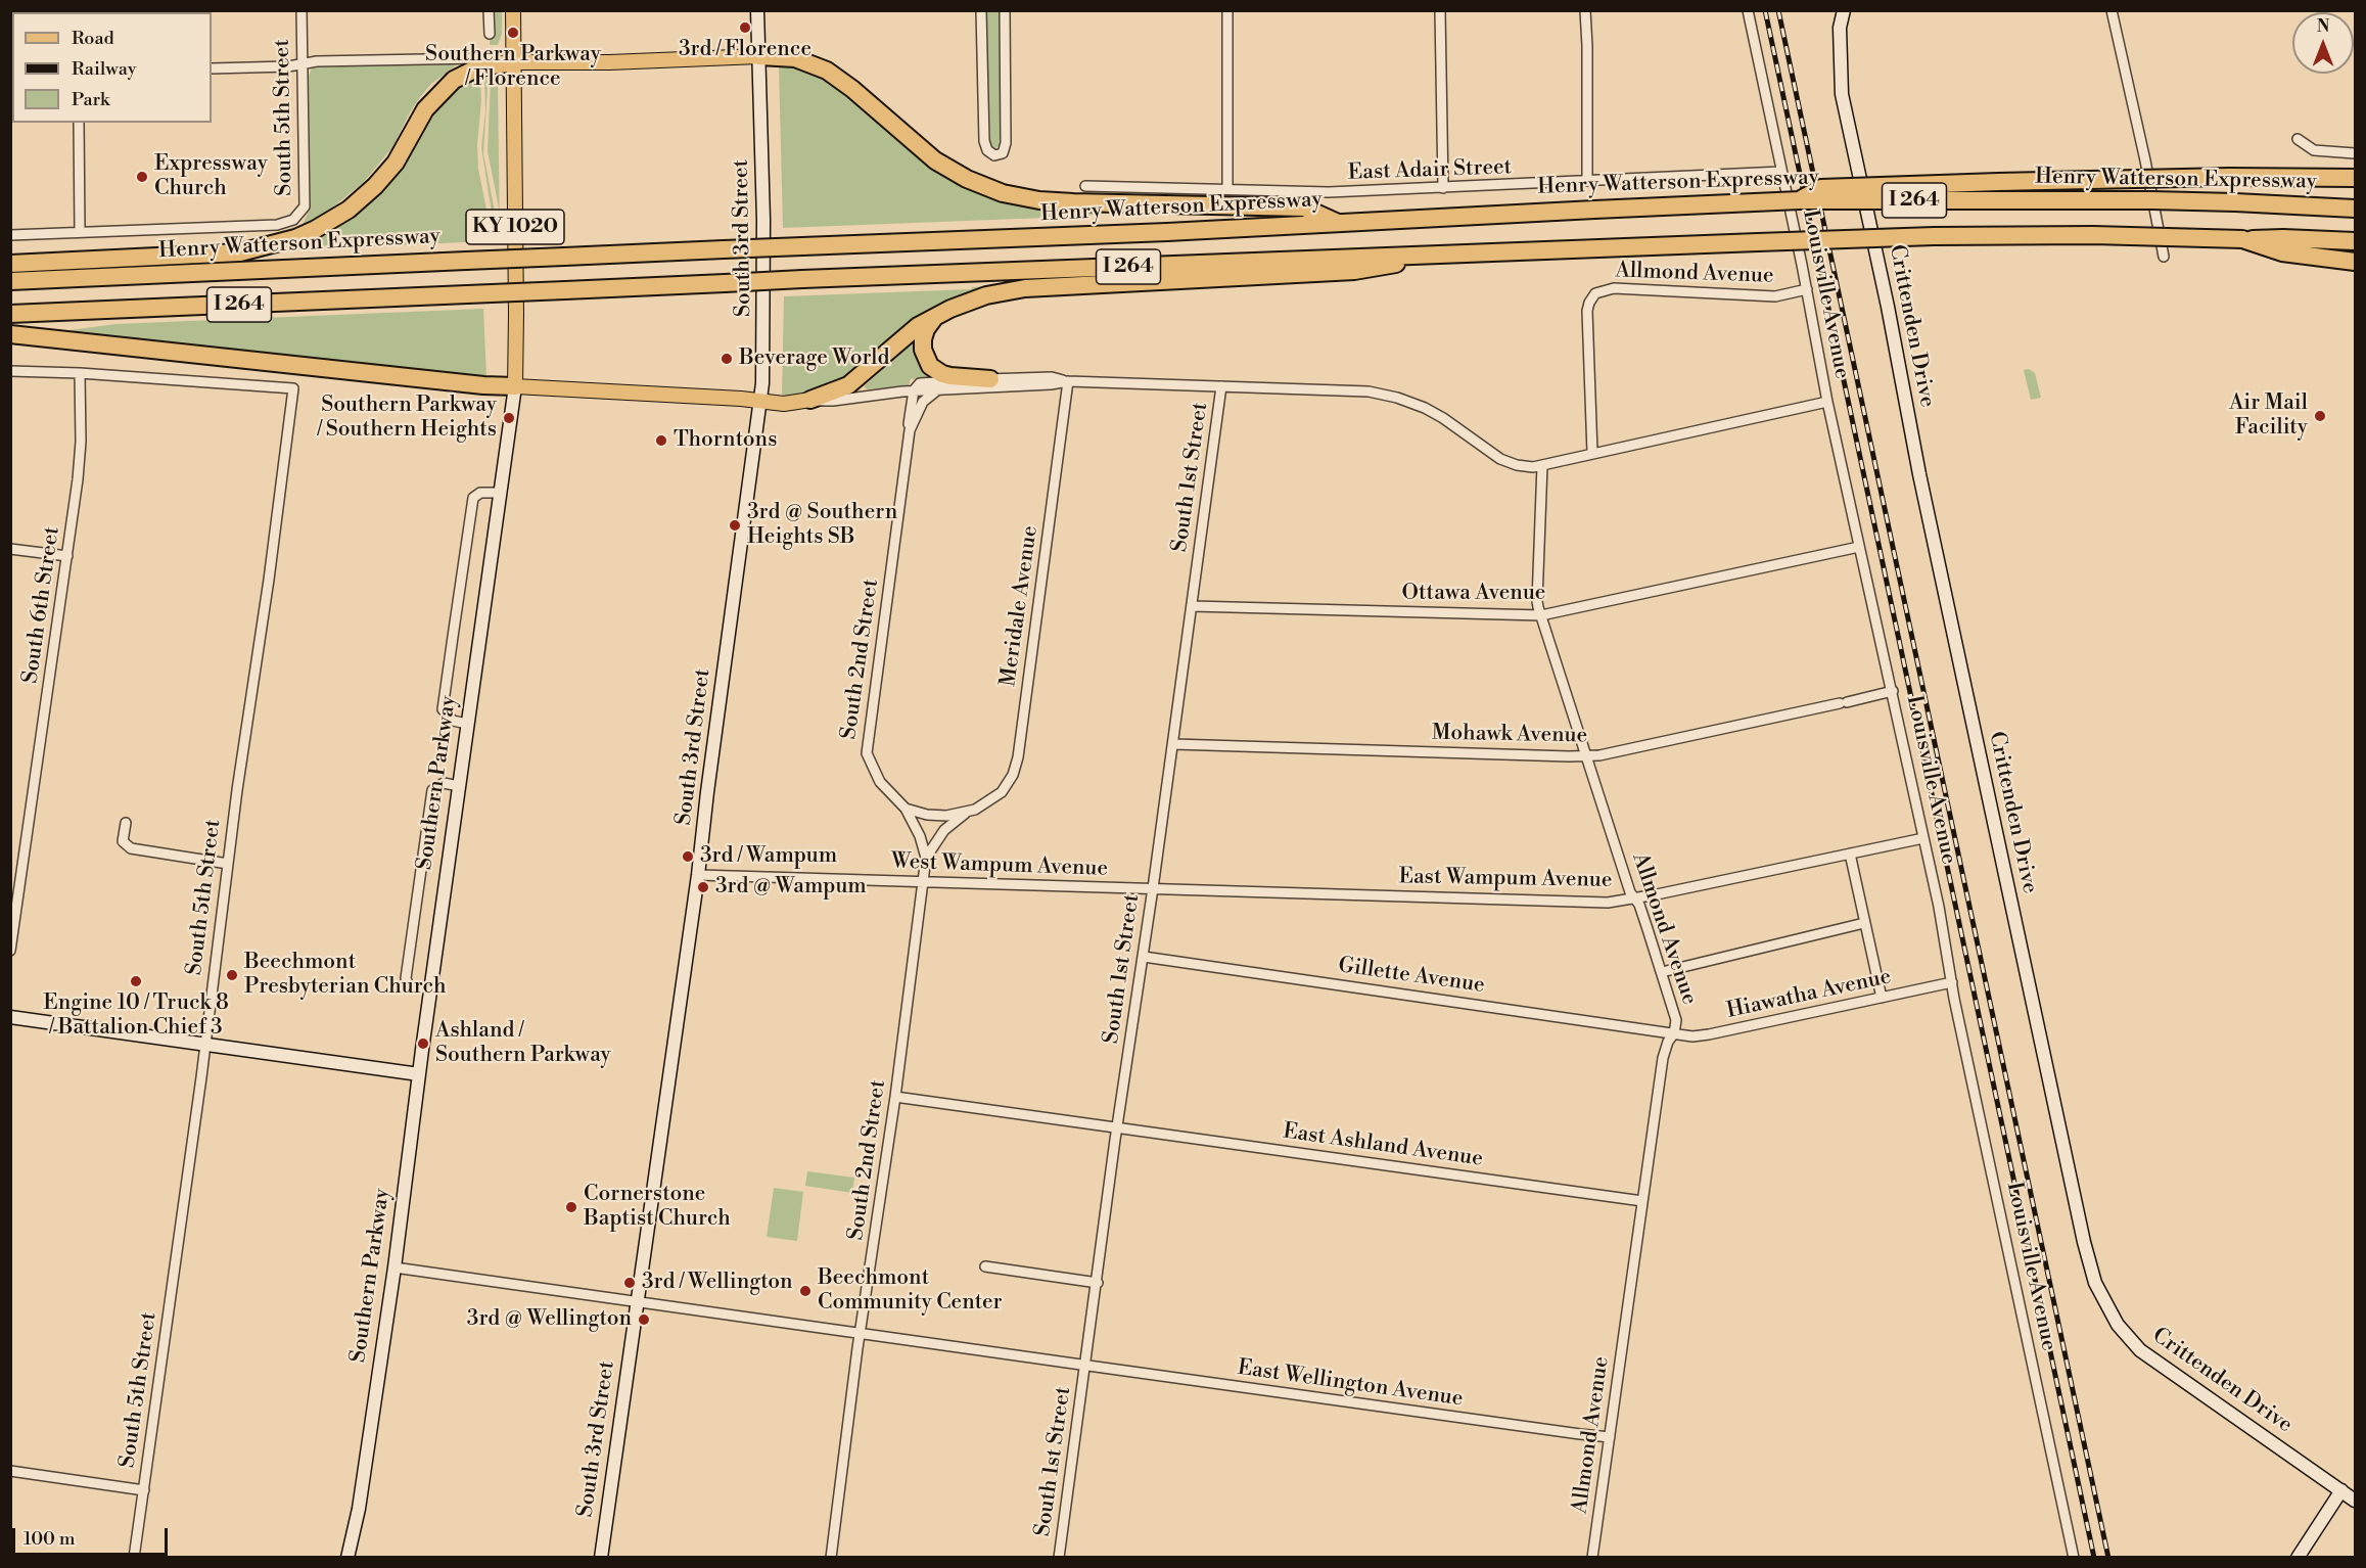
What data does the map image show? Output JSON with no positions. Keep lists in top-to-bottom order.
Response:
{
  "streets": {
    "highway": ["Henry Watterson Expressway", "I 264"],
    "main road": [
      "KY 1020",
      "South 3rd Street",
      "Crittenden Drive",
      "Southern Parkway"
    ],
    "street": [
      "South 5th Street",
      "East Adair Street",
      "Allmond Avenue",
      "Louisville Avenue",
      "South 1st Street",
      "Ottawa Avenue",
      "South 6th Street",
      "Meridale Avenue",
      "South 2nd Street",
      "Mohawk Avenue",
      "West Wampum Avenue",
      "East Wampum Avenue",
      "Gillette Avenue",
      "Hiawatha Avenue",
      "East Ashland Avenue",
      "East Wellington Avenue"
    ]
  },
  "crossings": [
    ["South 5th Street", "South 6th Street"],
    ["East Adair Street", "Louisville Avenue"],
    ["South 3rd Street", "West Wampum Avenue"],
    ["South 3rd Street", "East Wellington Avenue"],
    ["Allmond Avenue", "Louisville Avenue"],
    ["Allmond Avenue", "Ottawa Avenue"],
    ["Allmond Avenue", "Mohawk Avenue"],
    ["Allmond Avenue", "East Wampum Avenue"],
    ["Allmond Avenue", "Gillette Avenue"],
    ["Allmond Avenue", "Hiawatha Avenue"],
    ["Allmond Avenue", "East Ashland Avenue"],
    ["Allmond Avenue", "East Wellington Avenue"],
    ["Louisville Avenue", "Ottawa Avenue"],
    ["Louisville Avenue", "Mohawk Avenue"],
    ["Louisville Avenue", "East Wampum Avenue"],
    ["Louisville Avenue", "Hiawatha Avenue"],
    ["South 1st Street", "Ottawa Avenue"],
    ["South 1st Street", "Mohawk Avenue"],
    ["South 1st Street", "West Wampum Avenue"],
    ["South 1st Street", "East Wampum Avenue"],
    ["South 1st Street", "Gillette Avenue"],
    ["South 1st Street", "East Ashland Avenue"],
    ["South 1st Street", "East Wellington Avenue"],
    ["Meridale Avenue", "South 2nd Street"],
    ["South 2nd Street", "West Wampum Avenue"],
    ["South 2nd Street", "East Ashland Avenue"],
    ["South 2nd Street", "East Wellington Avenue"],
    ["Southern Parkway", "East Wellington Avenue"],
    ["West Wampum Avenue", "East Wampum Avenue"],
    ["Gillette Avenue", "Hiawatha Avenue"]
  ],
  "places": [
    "3rd / Florence",
    "Southern Parkway / Florence",
    "Expressway Church",
    "Beverage World",
    "Air Mail Facility",
    "Southern Parkway / Southern Heights",
    "Thorntons",
    "3rd @ Southern Heights SB",
    "3rd / Wampum",
    "3rd @ Wampum",
    "Beechmont Presbyterian Church",
    "Engine 10 / Truck 8 / Battalion Chief 3",
    "Ashland / Southern Parkway",
    "Cornerstone Baptist Church",
    "3rd / Wellington",
    "Beechmont Community Center",
    "3rd @ Wellington"
  ],
  "legend": ["Road", "Railway", "Park"],
  "scale_bar": "100 m",
  "north": "top"
}
